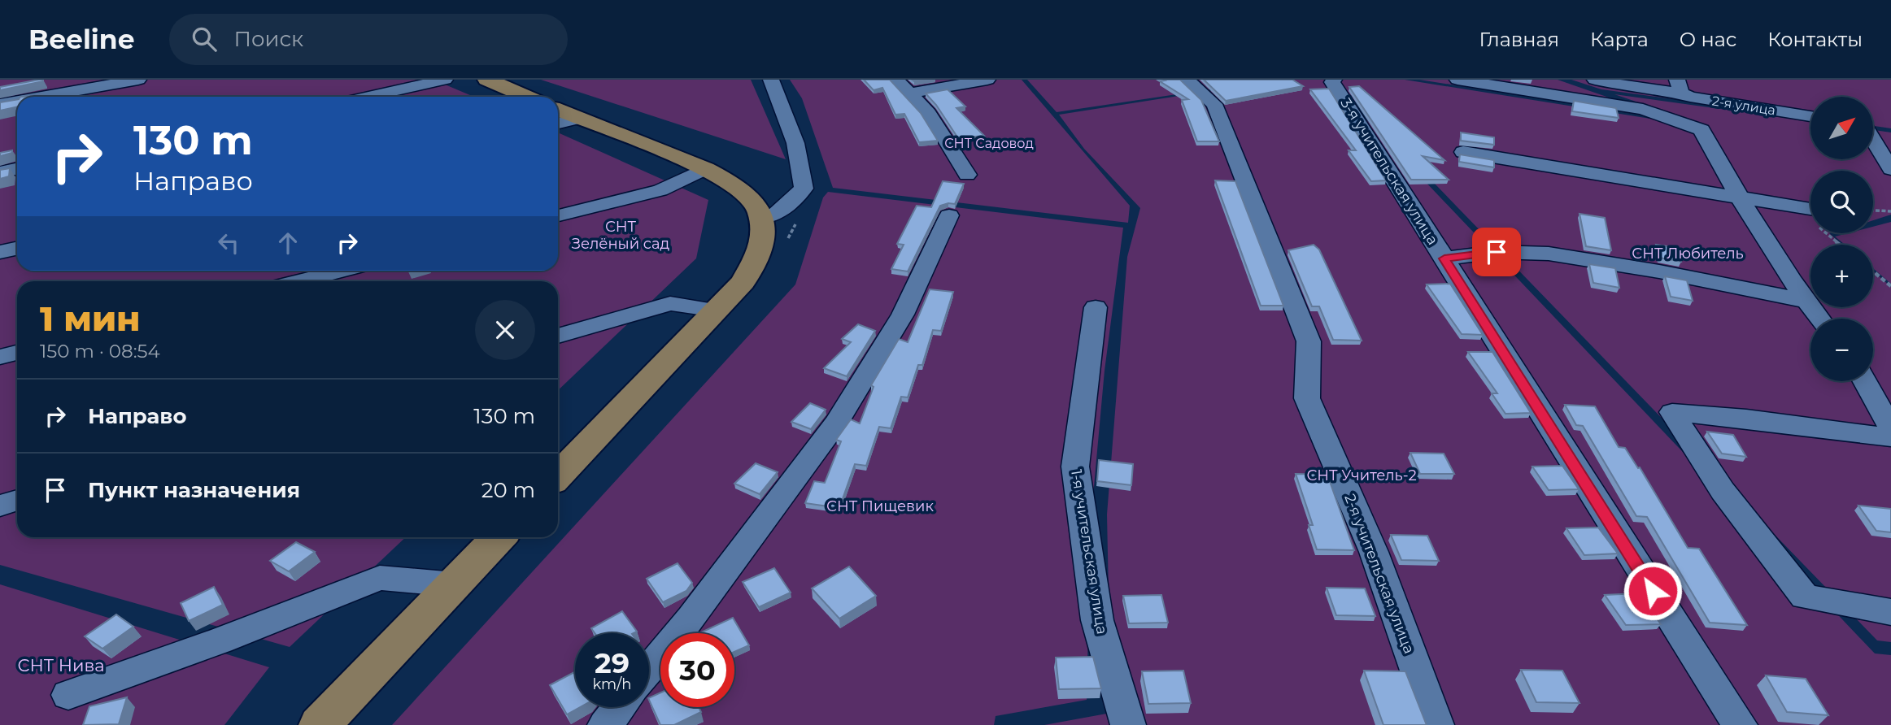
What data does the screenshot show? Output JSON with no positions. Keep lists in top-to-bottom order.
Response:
{
  "streets": {
    "street": [
      "2-я улица",
      "3-я учительская улица",
      "1-я учительская улица",
      "2-я учительская улица"
    ]
  },
  "parks": [
    "СНТ Садовод",
    "СНТ Зелёный сад",
    "СНТ Любитель",
    "СНТ Учитель-2",
    "СНТ Пищевик",
    "СНТ Нива"
  ],
  "north": "top right",
  "page": {
    "header": "Beeline",
    "search": "Поиск",
    "nav": [
      "Главная",
      "Карта",
      "О нас",
      "Контакты"
    ],
    "map_buttons": ["+", "−"],
    "turn": ["130 m", "Направо"],
    "heading": ["1 мин", "150 m · 08:54"],
    "list": [
      {
        "name": "Направо",
        "value": "130 m"
      },
      {
        "name": "Пункт назначения",
        "value": "20 m"
      }
    ],
    "speed": "29 km/h",
    "limit": "30"
  }
}
